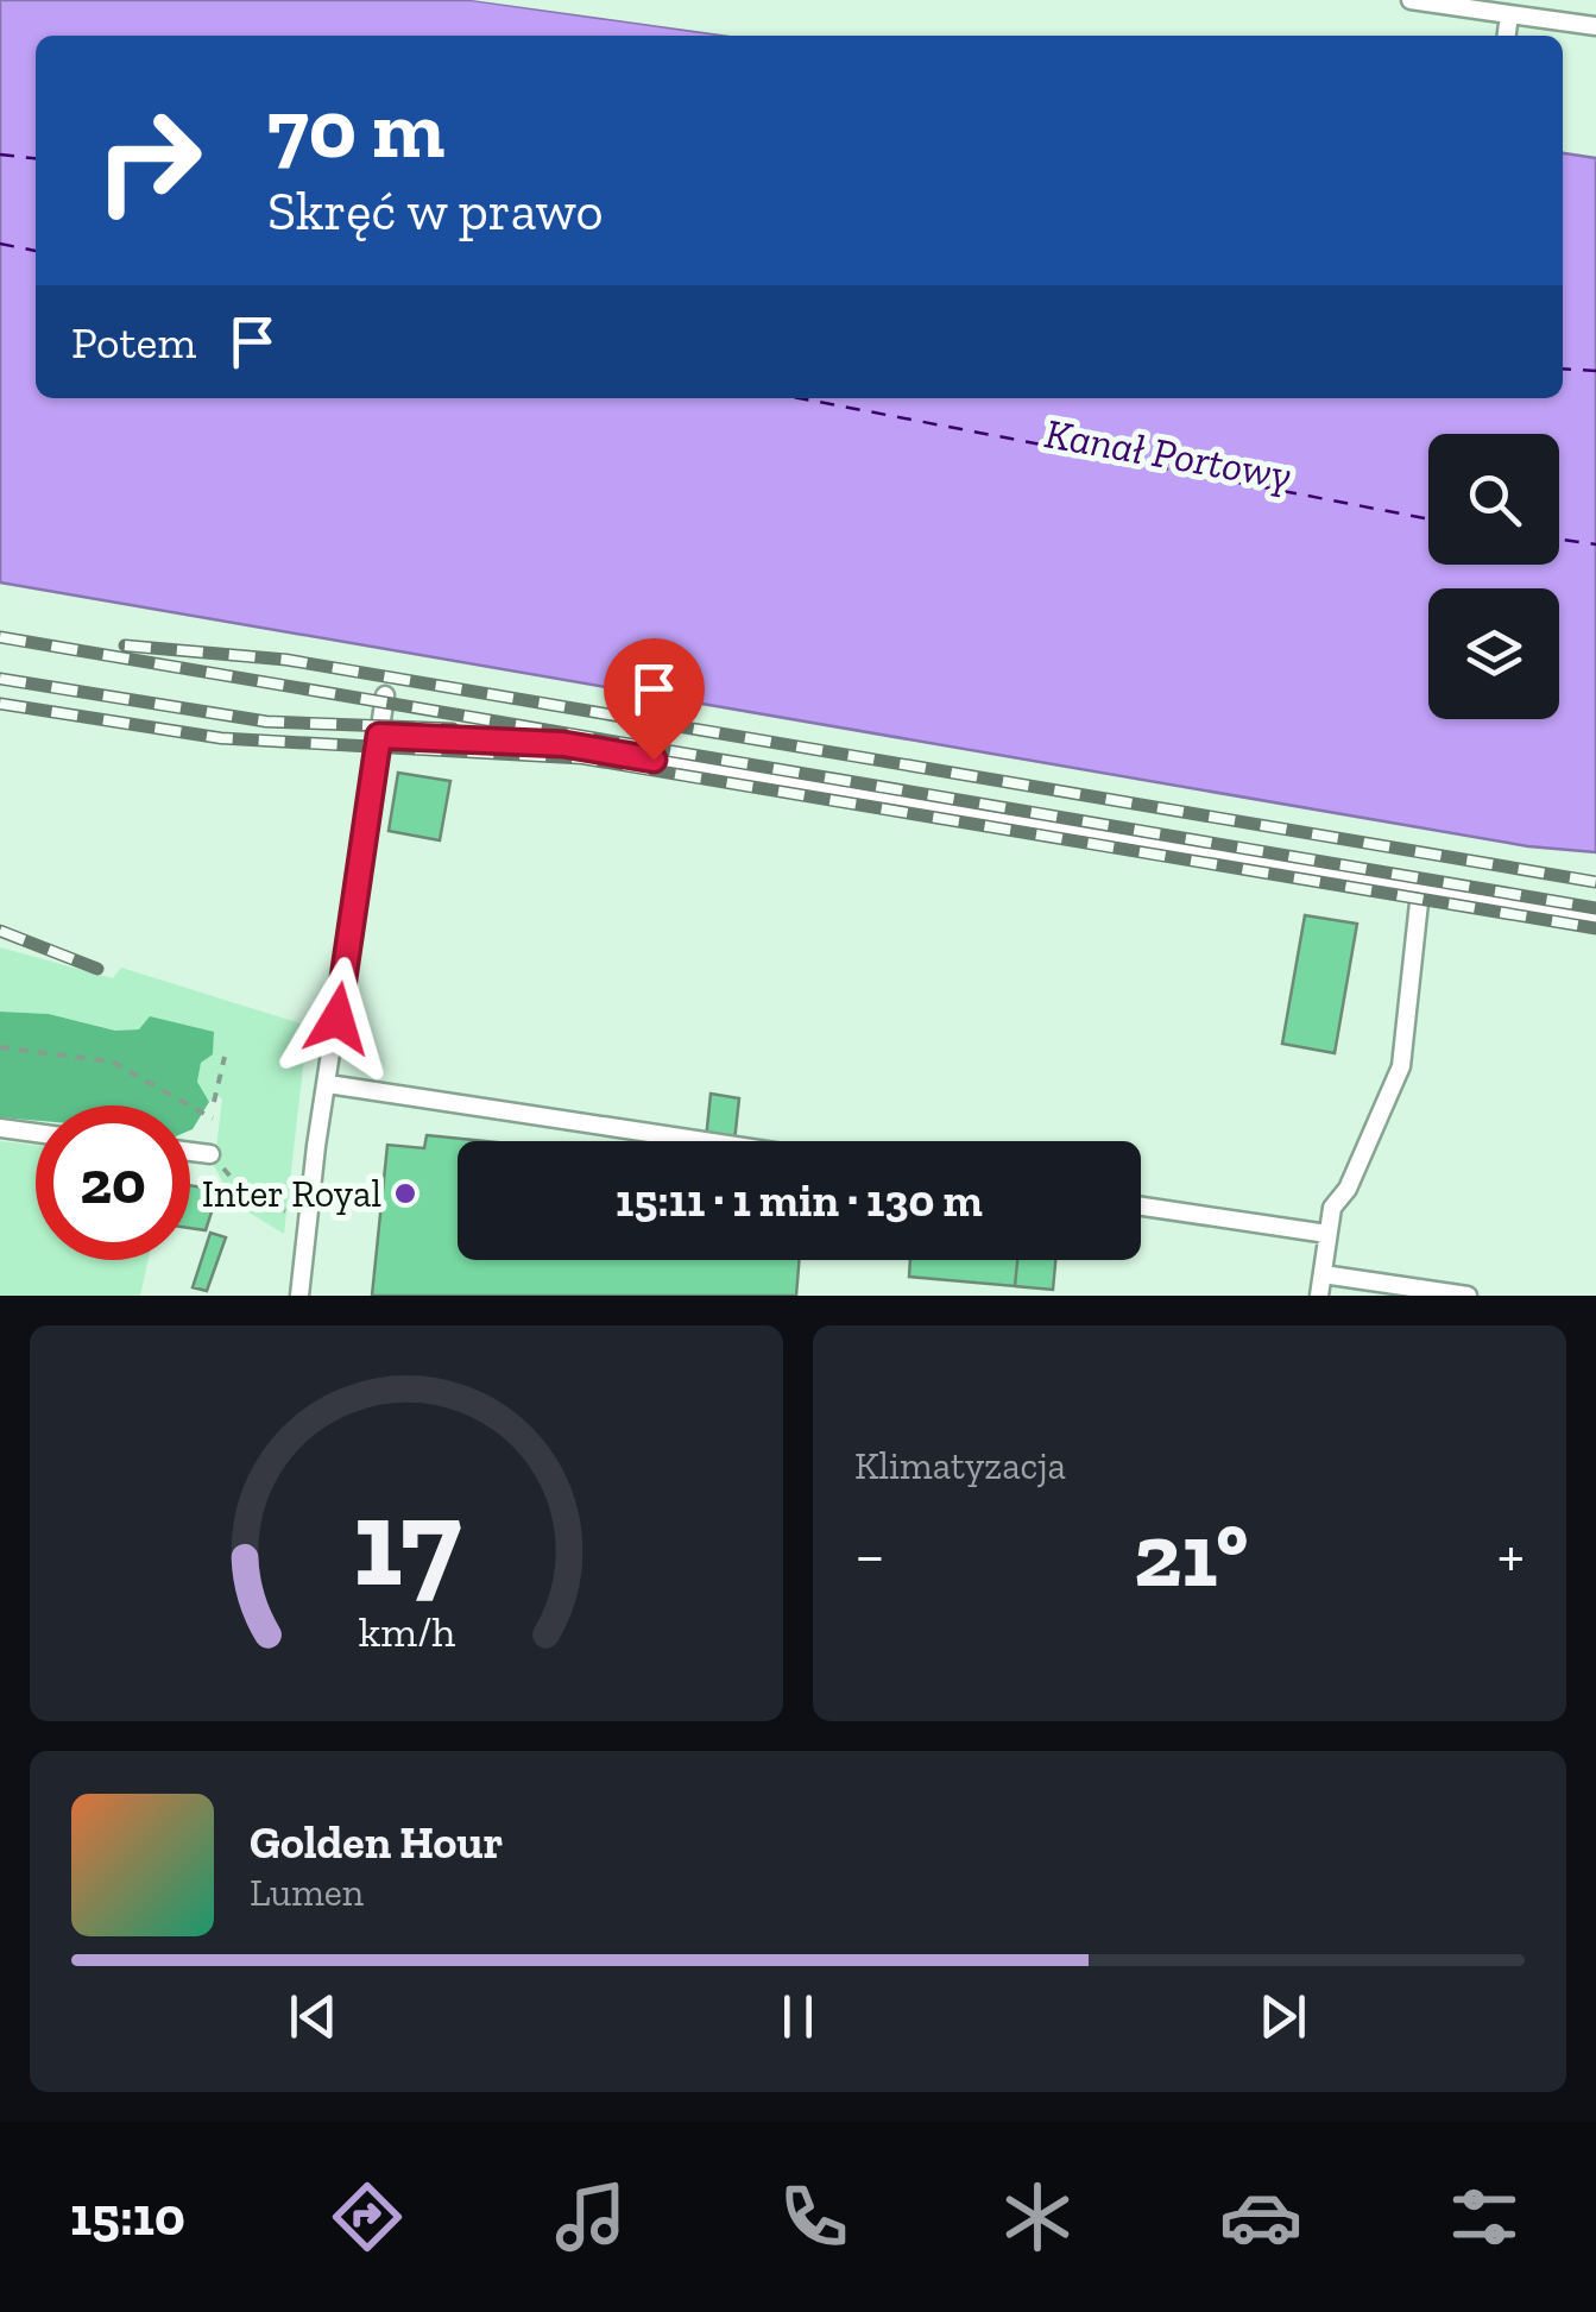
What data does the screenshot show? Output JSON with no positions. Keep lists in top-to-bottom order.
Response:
{
  "water": ["Kanał Portowy"],
  "places": ["Inter Royal"],
  "page": {
    "turn": ["70 m", "Skręć w prawo"],
    "then": "Potem",
    "limit": "20",
    "trip": "15:11 · 1 min · 130 m",
    "tile": "Klimatyzacja",
    "heat": ["−", "21°", "+"],
    "song": ["Golden Hour", "Lumen"],
    "tabs": "15:10",
    "gauge": ["17", "km/h"]
  }
}
